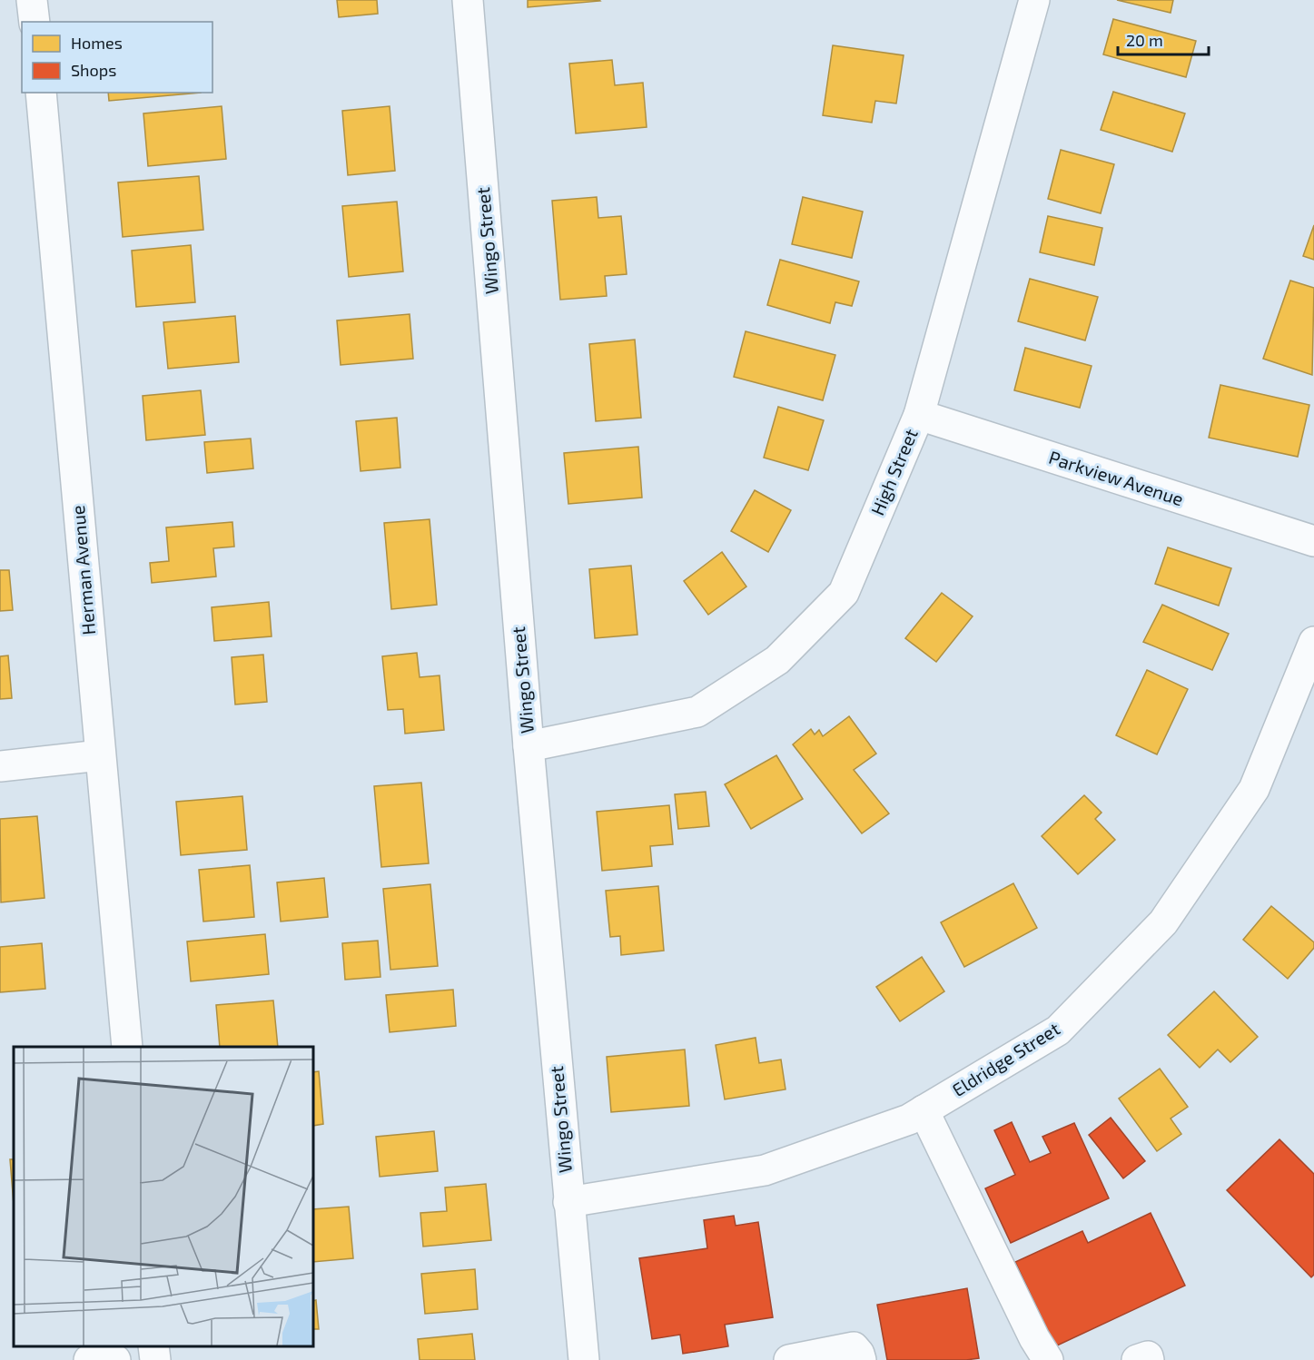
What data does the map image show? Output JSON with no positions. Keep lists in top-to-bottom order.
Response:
{
  "streets": {
    "street": [
      "Wingo Street",
      "High Street",
      "Parkview Avenue",
      "Herman Avenue",
      "Eldridge Street"
    ]
  },
  "crossings": [
    ["Wingo Street", "High Street"],
    ["Wingo Street", "Eldridge Street"],
    ["High Street", "Parkview Avenue"]
  ],
  "legend": ["Homes", "Shops"],
  "scale_bar": "20 m"
}
